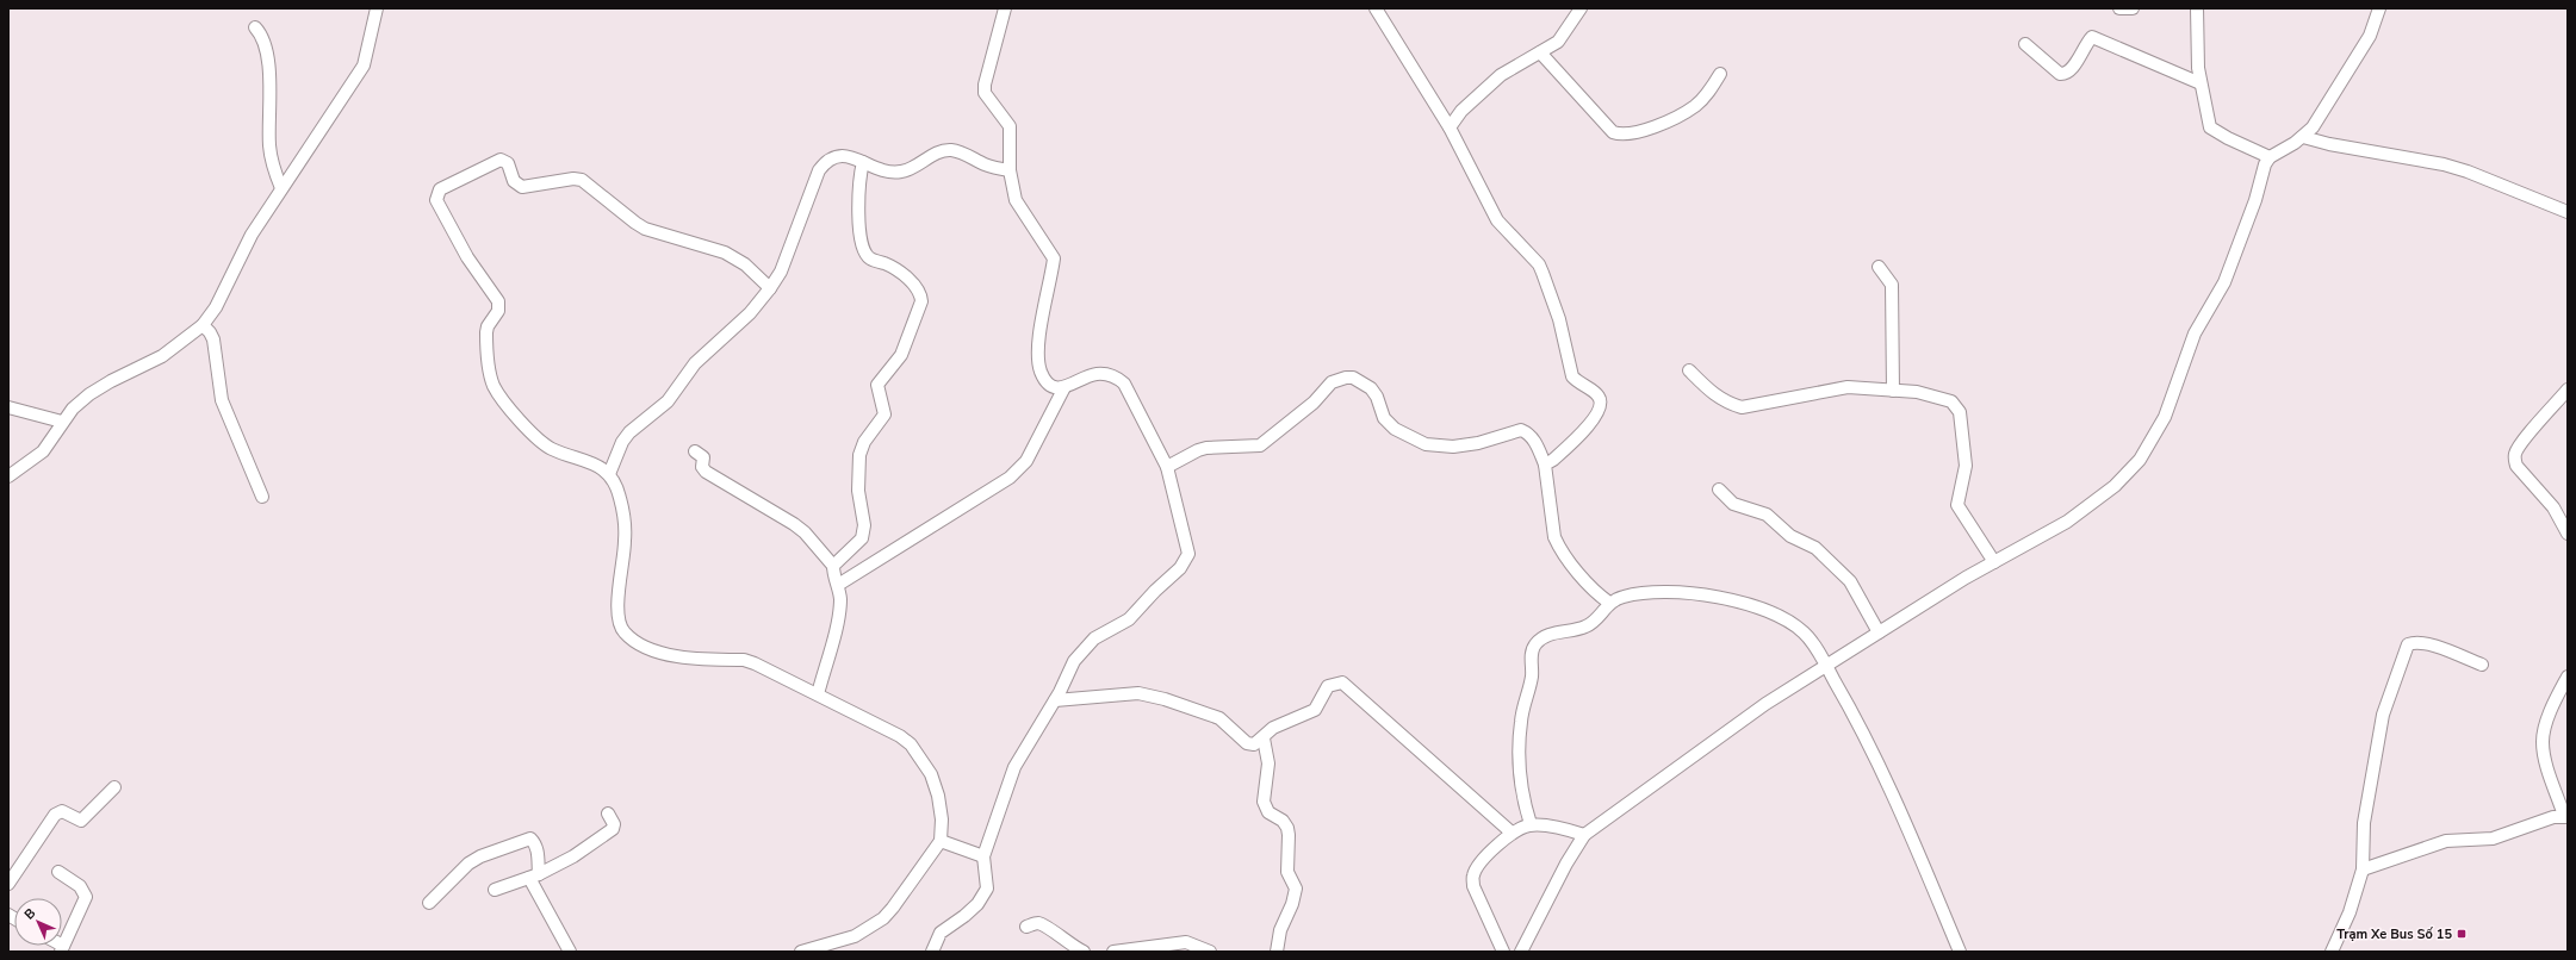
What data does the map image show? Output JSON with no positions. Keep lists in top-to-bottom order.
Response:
{
  "places": {
    "transit": ["Trạm Xe Bus Số 15"]
  },
  "north": "top left"
}
